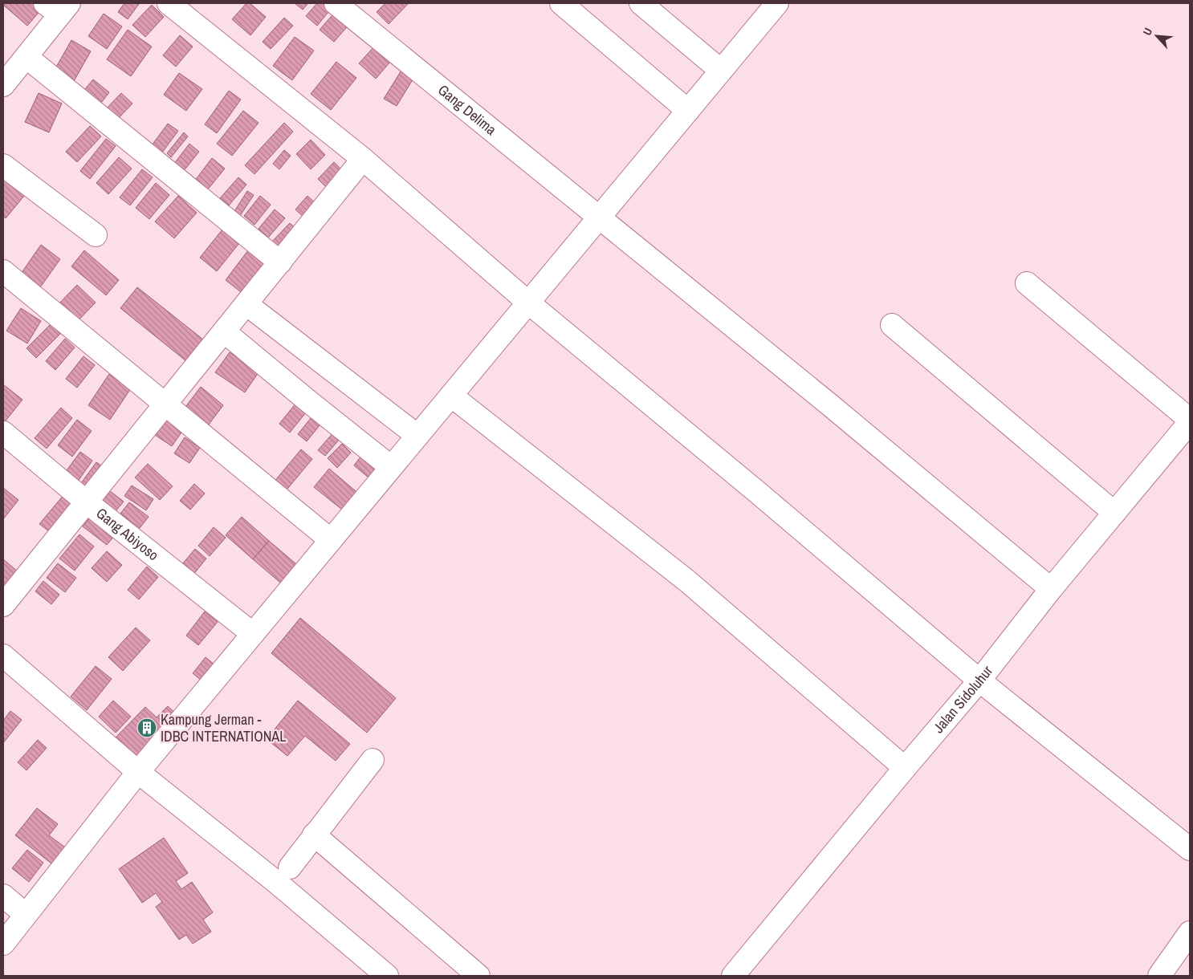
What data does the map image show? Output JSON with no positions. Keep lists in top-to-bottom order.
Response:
{
  "streets": {
    "street": ["Gang Delima", "Gang Abiyoso", "Jalan Sidoluhur"]
  },
  "crossings": [
    ["Gang Delima", "Jalan Sidoluhur"]
  ],
  "places": {
    "building": ["Kampung Jerman - IDBC INTERNATIONAL"]
  },
  "north": "top left"
}
